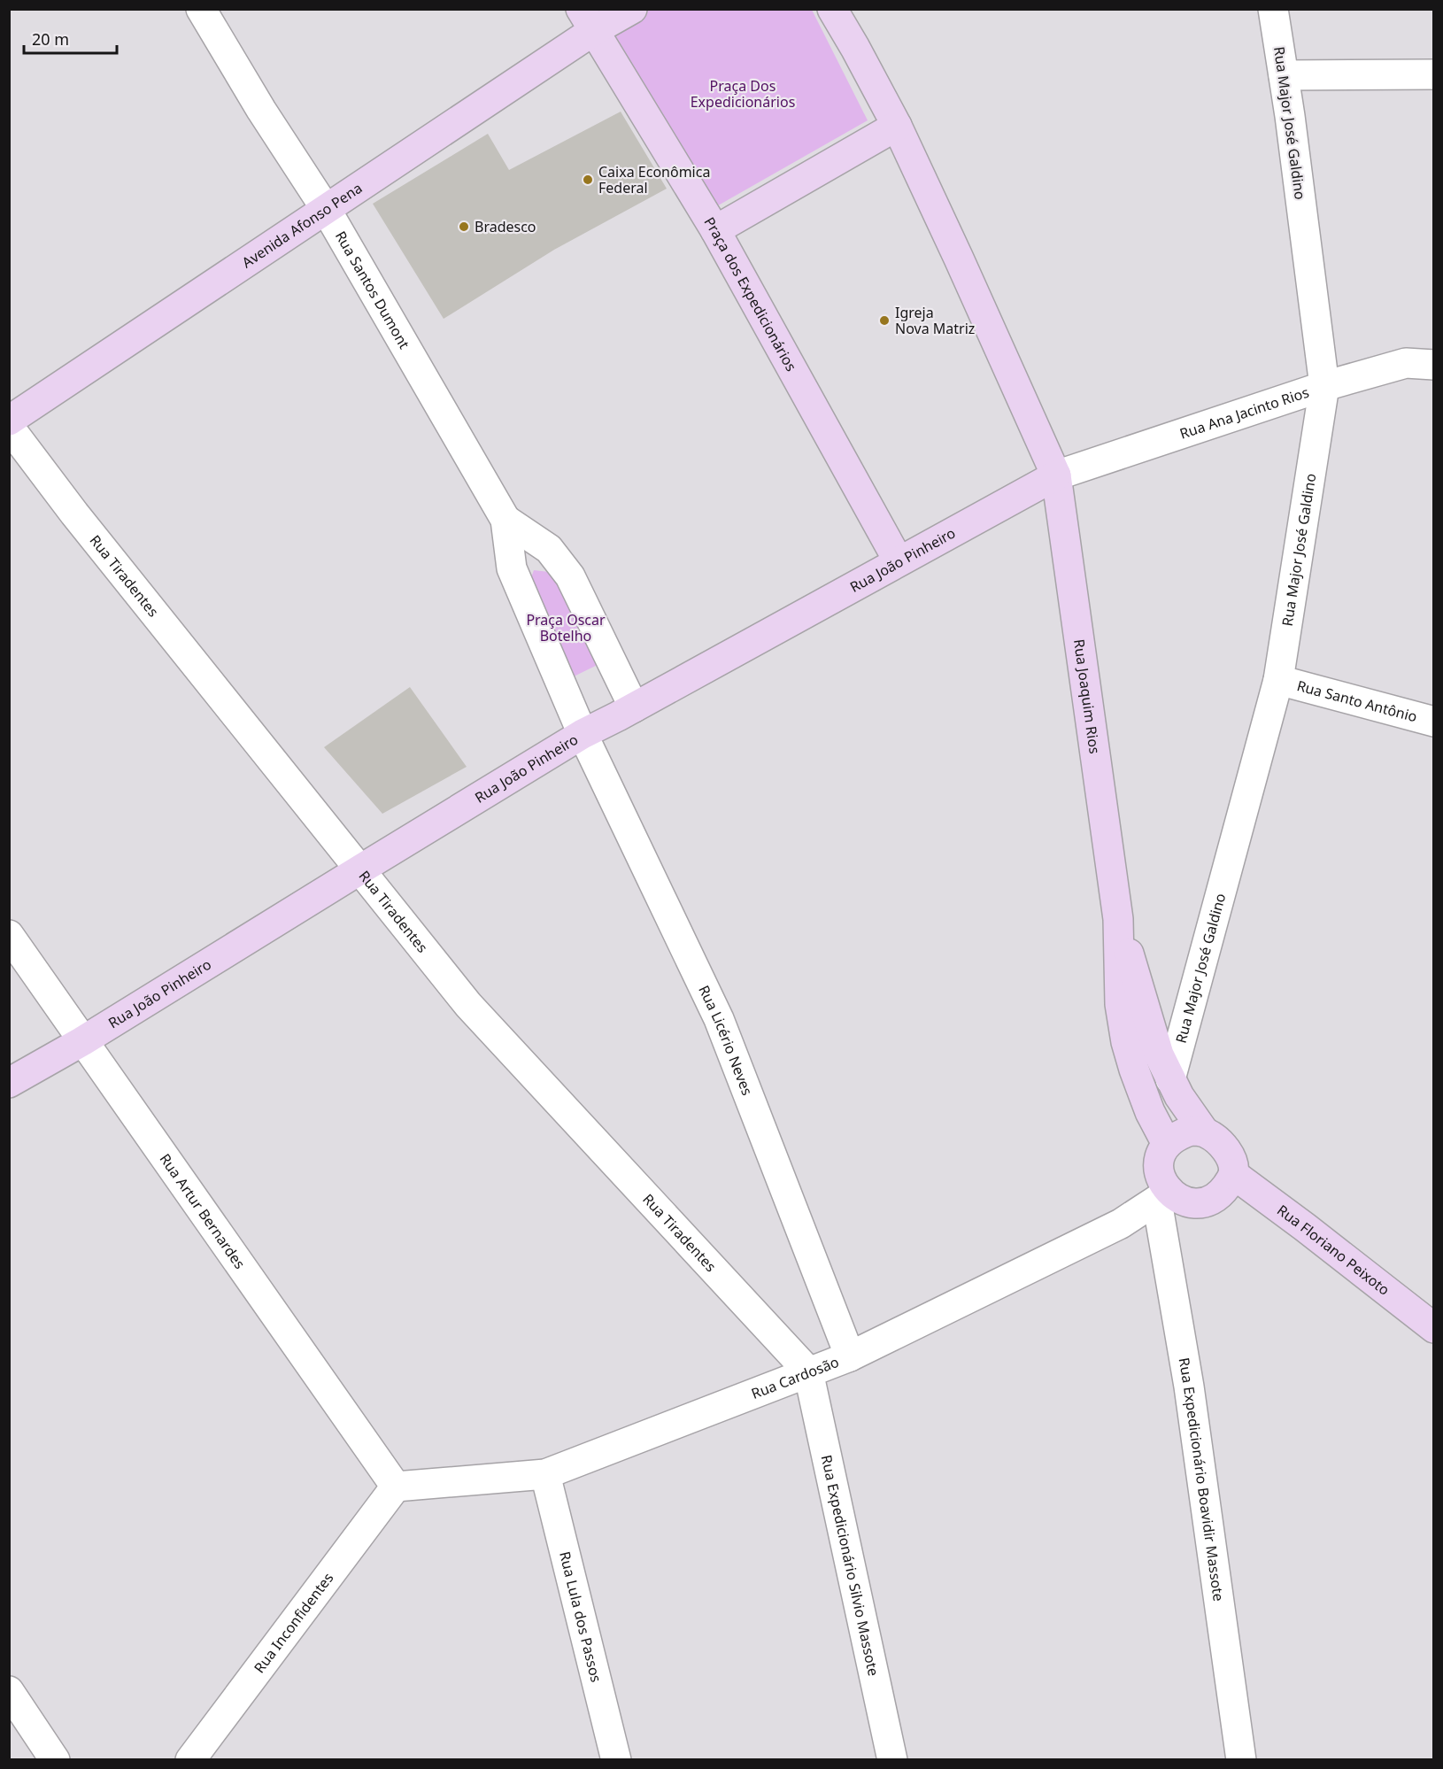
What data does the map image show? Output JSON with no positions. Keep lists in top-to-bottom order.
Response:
{
  "streets": {
    "main road": [
      "Avenida Afonso Pena",
      "Praça dos Expedicionários",
      "Rua João Pinheiro",
      "Rua Joaquim Rios",
      "Rua Floriano Peixoto"
    ],
    "street": [
      "Rua Major José Galdino",
      "Rua Santos Dumont",
      "Rua Ana Jacinto Rios",
      "Rua Tiradentes",
      "Rua Santo Antônio",
      "Rua Licério Neves",
      "Rua Artur Bernardes",
      "Rua Cardosão",
      "Rua Expedicionário Boavidir Massote",
      "Rua Expedicionário Silvio Massote",
      "Rua Lula dos Passos",
      "Rua Inconfidentes"
    ]
  },
  "crossings": [
    ["Rua Major José Galdino", "Rua Ana Jacinto Rios"],
    ["Rua Major José Galdino", "Rua Joaquim Rios"],
    ["Rua Major José Galdino", "Rua Santo Antônio"],
    ["Avenida Afonso Pena", "Rua Santos Dumont"],
    ["Avenida Afonso Pena", "Praça dos Expedicionários"],
    ["Rua Santos Dumont", "Rua João Pinheiro"],
    ["Rua Santos Dumont", "Rua Licério Neves"],
    ["Praça dos Expedicionários", "Rua João Pinheiro"],
    ["Rua Ana Jacinto Rios", "Rua João Pinheiro"],
    ["Rua Ana Jacinto Rios", "Rua Joaquim Rios"],
    ["Rua João Pinheiro", "Rua Tiradentes"],
    ["Rua João Pinheiro", "Rua Joaquim Rios"],
    ["Rua João Pinheiro", "Rua Licério Neves"],
    ["Rua João Pinheiro", "Rua Artur Bernardes"],
    ["Rua Tiradentes", "Rua Cardosão"],
    ["Rua Tiradentes", "Rua Expedicionário Silvio Massote"],
    ["Rua Joaquim Rios", "Rua Floriano Peixoto"],
    ["Rua Joaquim Rios", "Rua Cardosão"],
    ["Rua Joaquim Rios", "Rua Expedicionário Boavidir Massote"],
    ["Rua Licério Neves", "Rua Cardosão"],
    ["Rua Artur Bernardes", "Rua Cardosão"],
    ["Rua Artur Bernardes", "Rua Inconfidentes"],
    ["Rua Floriano Peixoto", "Rua Cardosão"],
    ["Rua Floriano Peixoto", "Rua Expedicionário Boavidir Massote"],
    ["Rua Cardosão", "Rua Expedicionário Boavidir Massote"],
    ["Rua Cardosão", "Rua Expedicionário Silvio Massote"],
    ["Rua Cardosão", "Rua Lula dos Passos"],
    ["Rua Cardosão", "Rua Inconfidentes"]
  ],
  "parks": ["Praça Dos Expedicionários", "Praça Oscar Botelho"],
  "places": ["Caixa Econômica Federal", "Bradesco", "Igreja Nova Matriz"],
  "scale_bar": "20 m"
}
